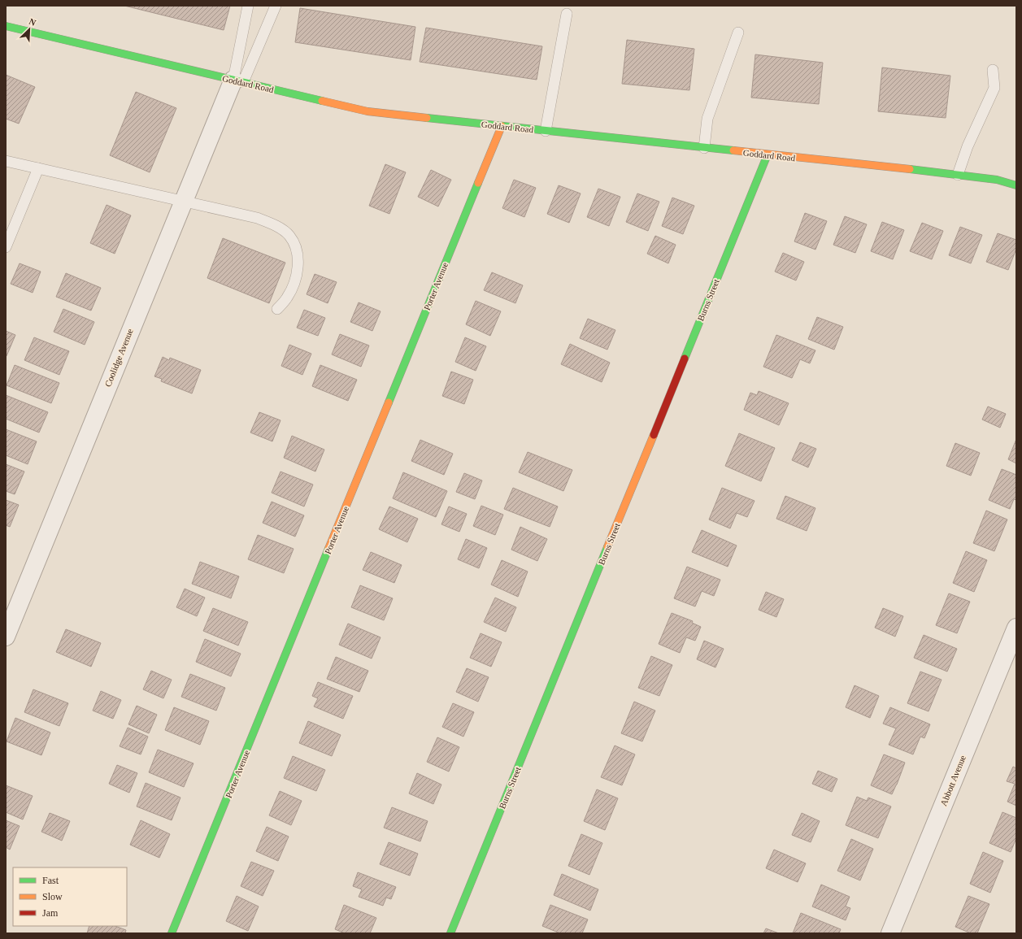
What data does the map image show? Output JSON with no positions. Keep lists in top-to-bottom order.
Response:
{
  "streets": {
    "street": [
      "Goddard Road",
      "Porter Avenue",
      "Burns Street",
      "Coolidge Avenue",
      "Abbott Avenue"
    ]
  },
  "crossings": [
    ["Goddard Road", "Porter Avenue"],
    ["Goddard Road", "Burns Street"],
    ["Goddard Road", "Coolidge Avenue"]
  ],
  "legend": ["Fast", "Slow", "Jam"],
  "north": "top right"
}
